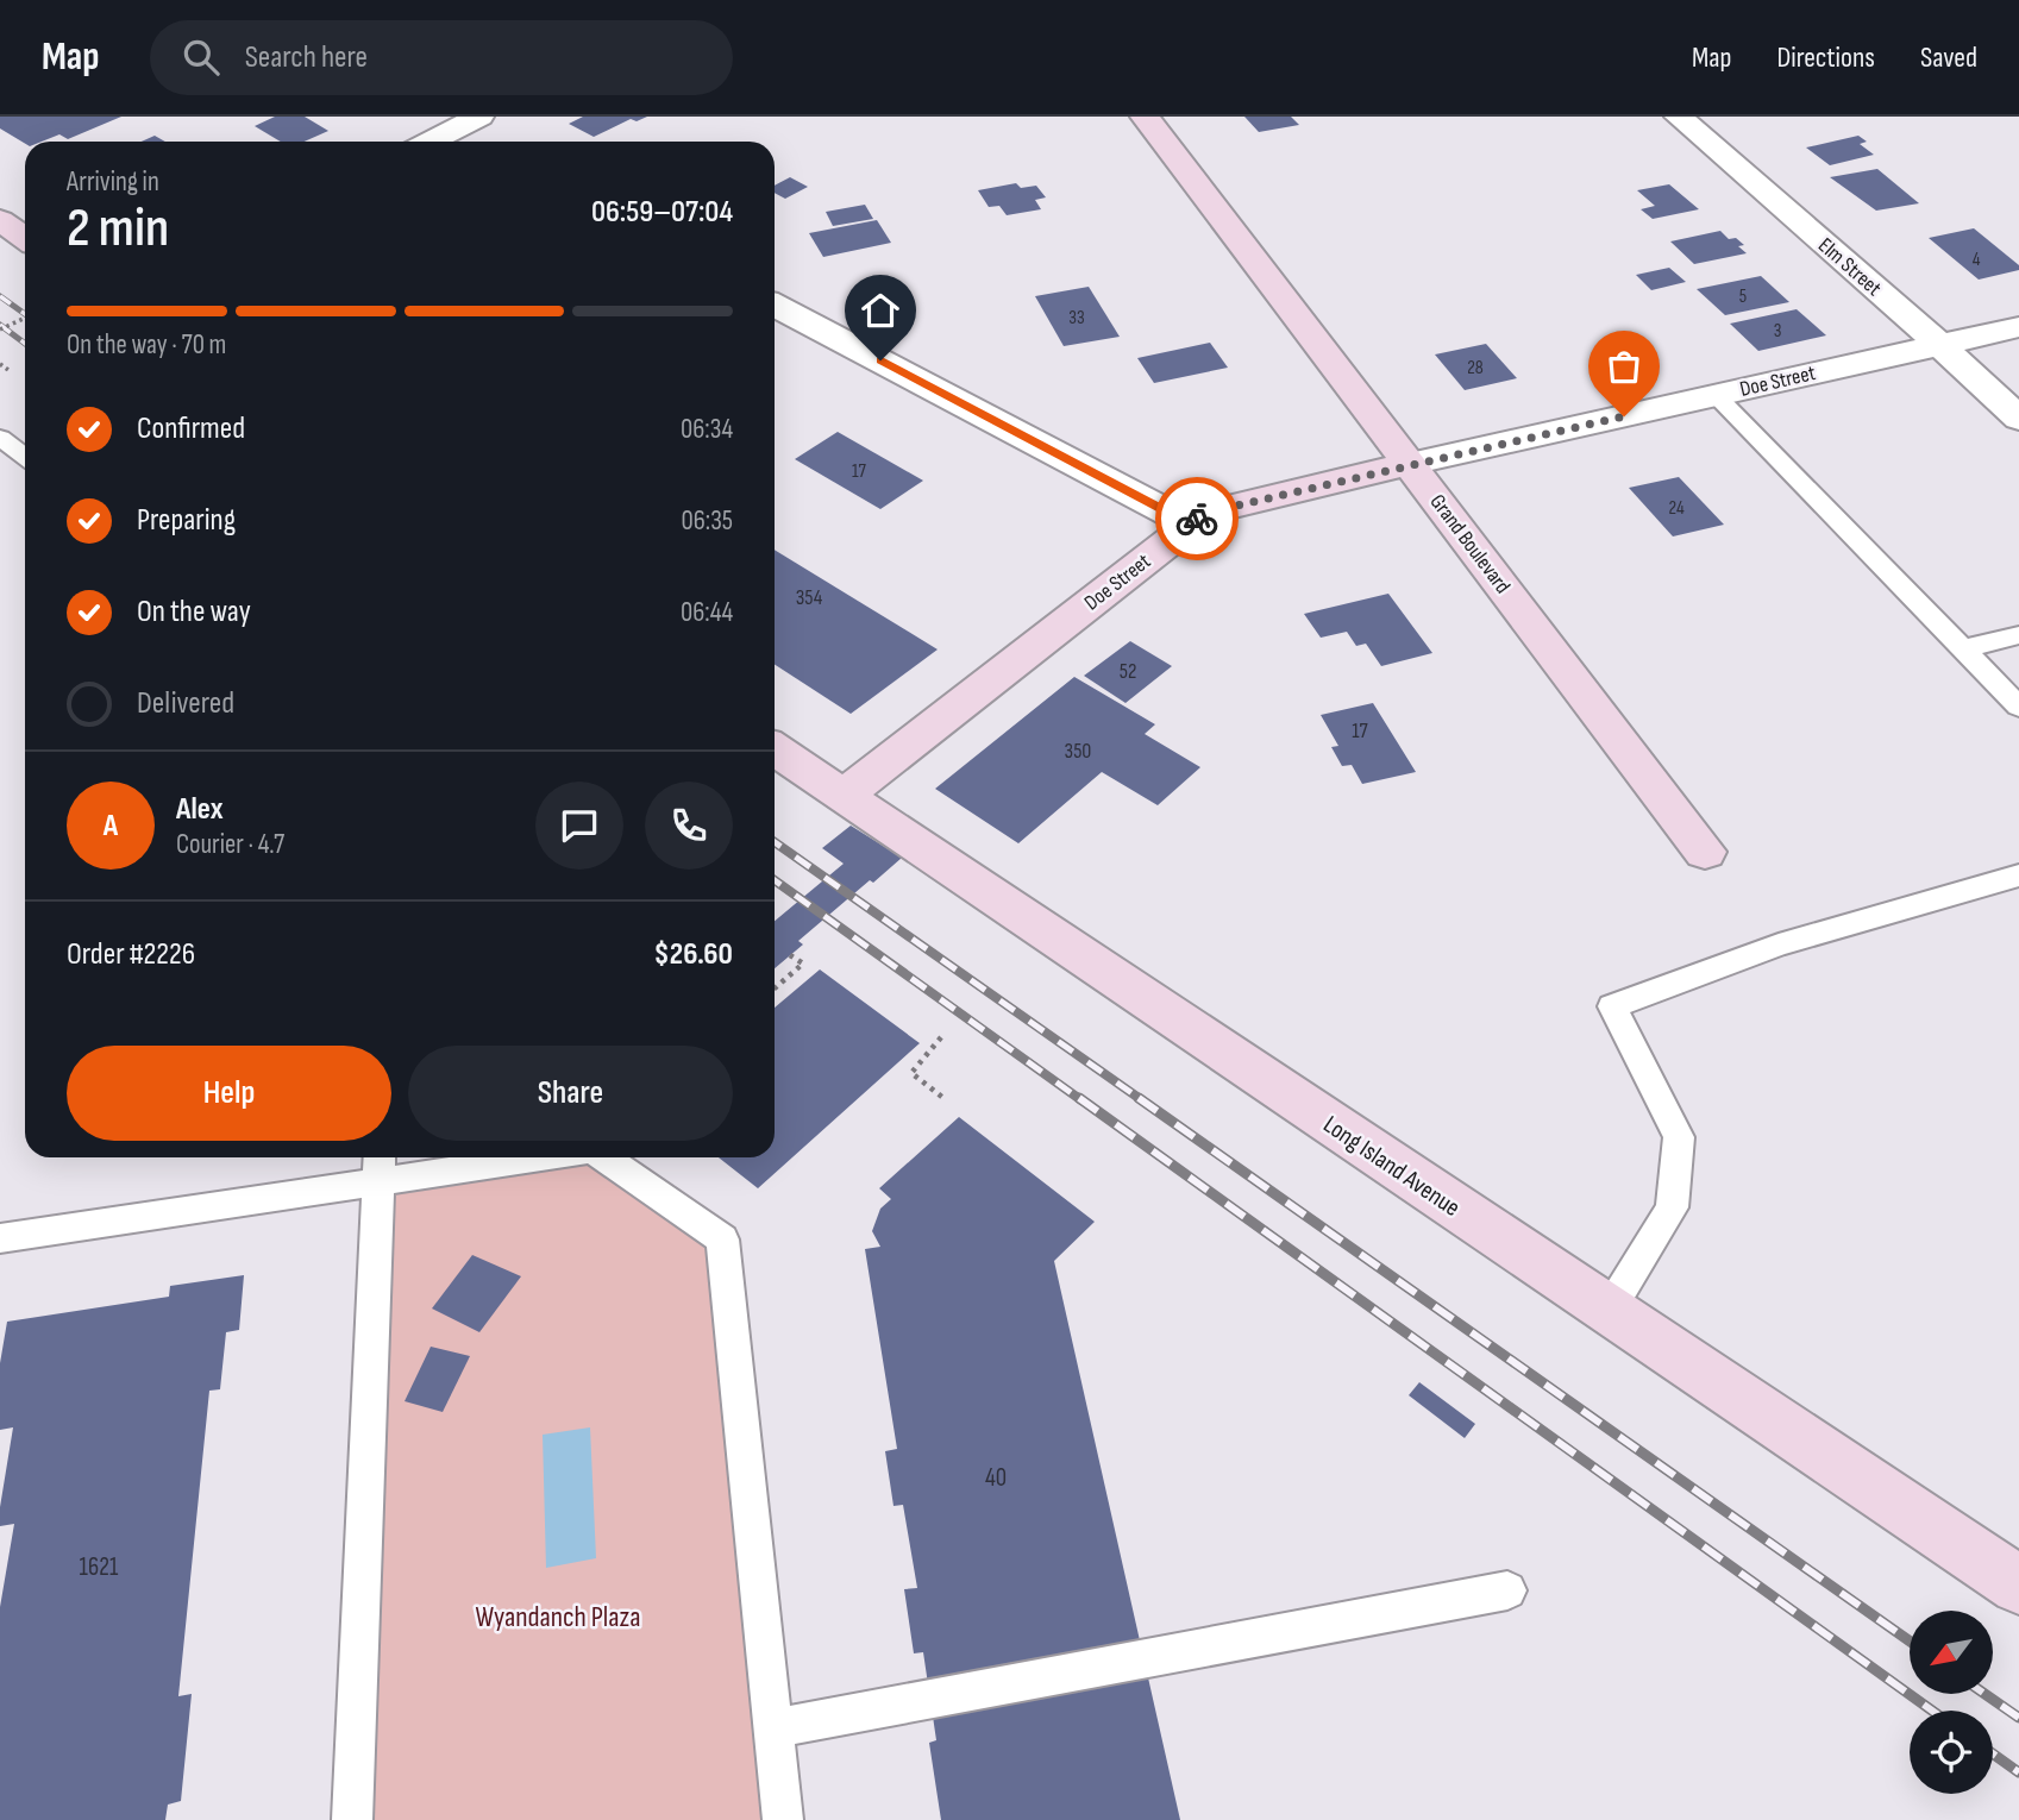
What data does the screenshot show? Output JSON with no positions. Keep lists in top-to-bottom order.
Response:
{
  "streets": {
    "street": [
      "Elm Street",
      "Doe Street",
      "Grand Boulevard",
      "Long Island Avenue"
    ]
  },
  "crossings": [
    ["Elm Street", "Doe Street"],
    ["Doe Street", "Grand Boulevard"],
    ["Doe Street", "Long Island Avenue"]
  ],
  "parks": ["Wyandanch Plaza"],
  "house_numbers": [
    "4",
    "5",
    "33",
    "3",
    "28",
    "17",
    "24",
    "354",
    "52",
    "17",
    "350",
    "40",
    "1621"
  ],
  "north": "bottom left",
  "page": {
    "header": "Map",
    "search": "Search here",
    "nav": ["Map", "Directions", "Saved"],
    "heading": ["2 min", "Arriving in", "06:59–07:04"],
    "panel": [
      "Alex",
      "Courier · 4.7",
      "Order #2226",
      "$26.60"
    ],
    "bar": "On the way · 70 m",
    "list": [
      ["Confirmed", "06:34"],
      ["Preparing", "06:35"],
      ["On the way", "06:44"],
      "Delivered"
    ],
    "round": "A",
    "buttons": ["Help", "Share"]
  }
}
